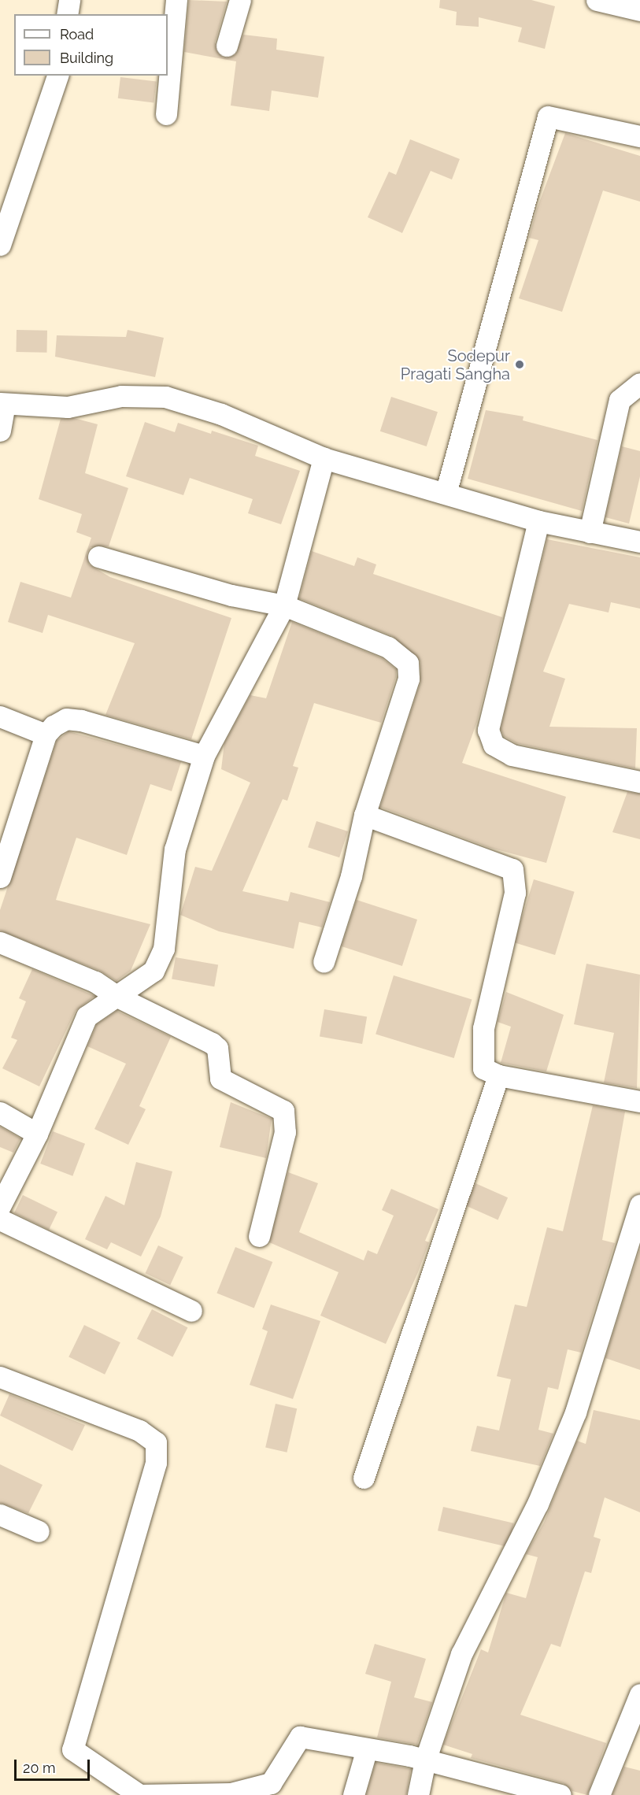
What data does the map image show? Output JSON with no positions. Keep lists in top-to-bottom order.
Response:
{
  "places": ["Sodepur Pragati Sangha"],
  "legend": ["Road", "Building"],
  "scale_bar": "20 m"
}
